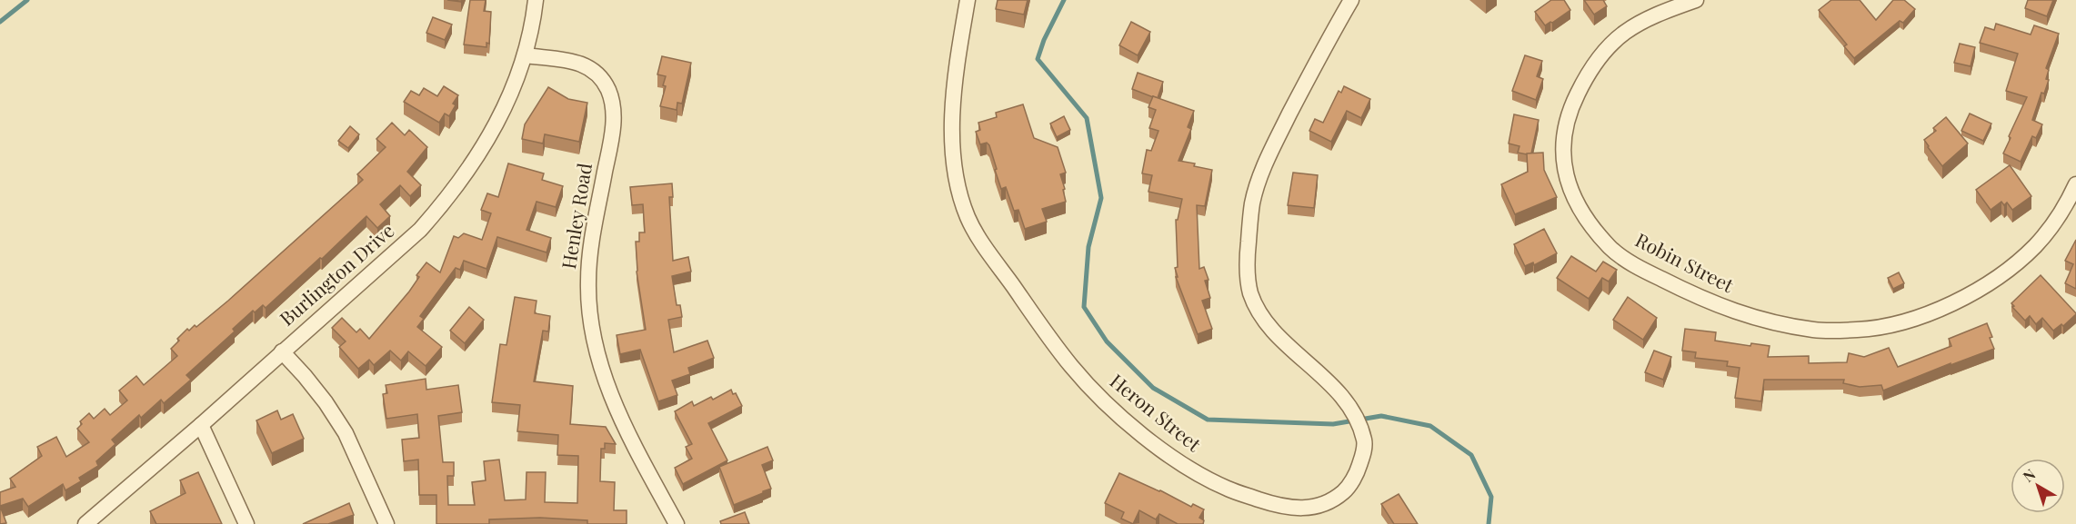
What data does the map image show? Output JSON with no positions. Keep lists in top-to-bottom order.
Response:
{
  "streets": {
    "street": [
      "Henley Road",
      "Robin Street",
      "Burlington Drive",
      "Heron Street"
    ]
  },
  "crossings": [
    ["Henley Road", "Burlington Drive"]
  ],
  "north": "top left"
}
